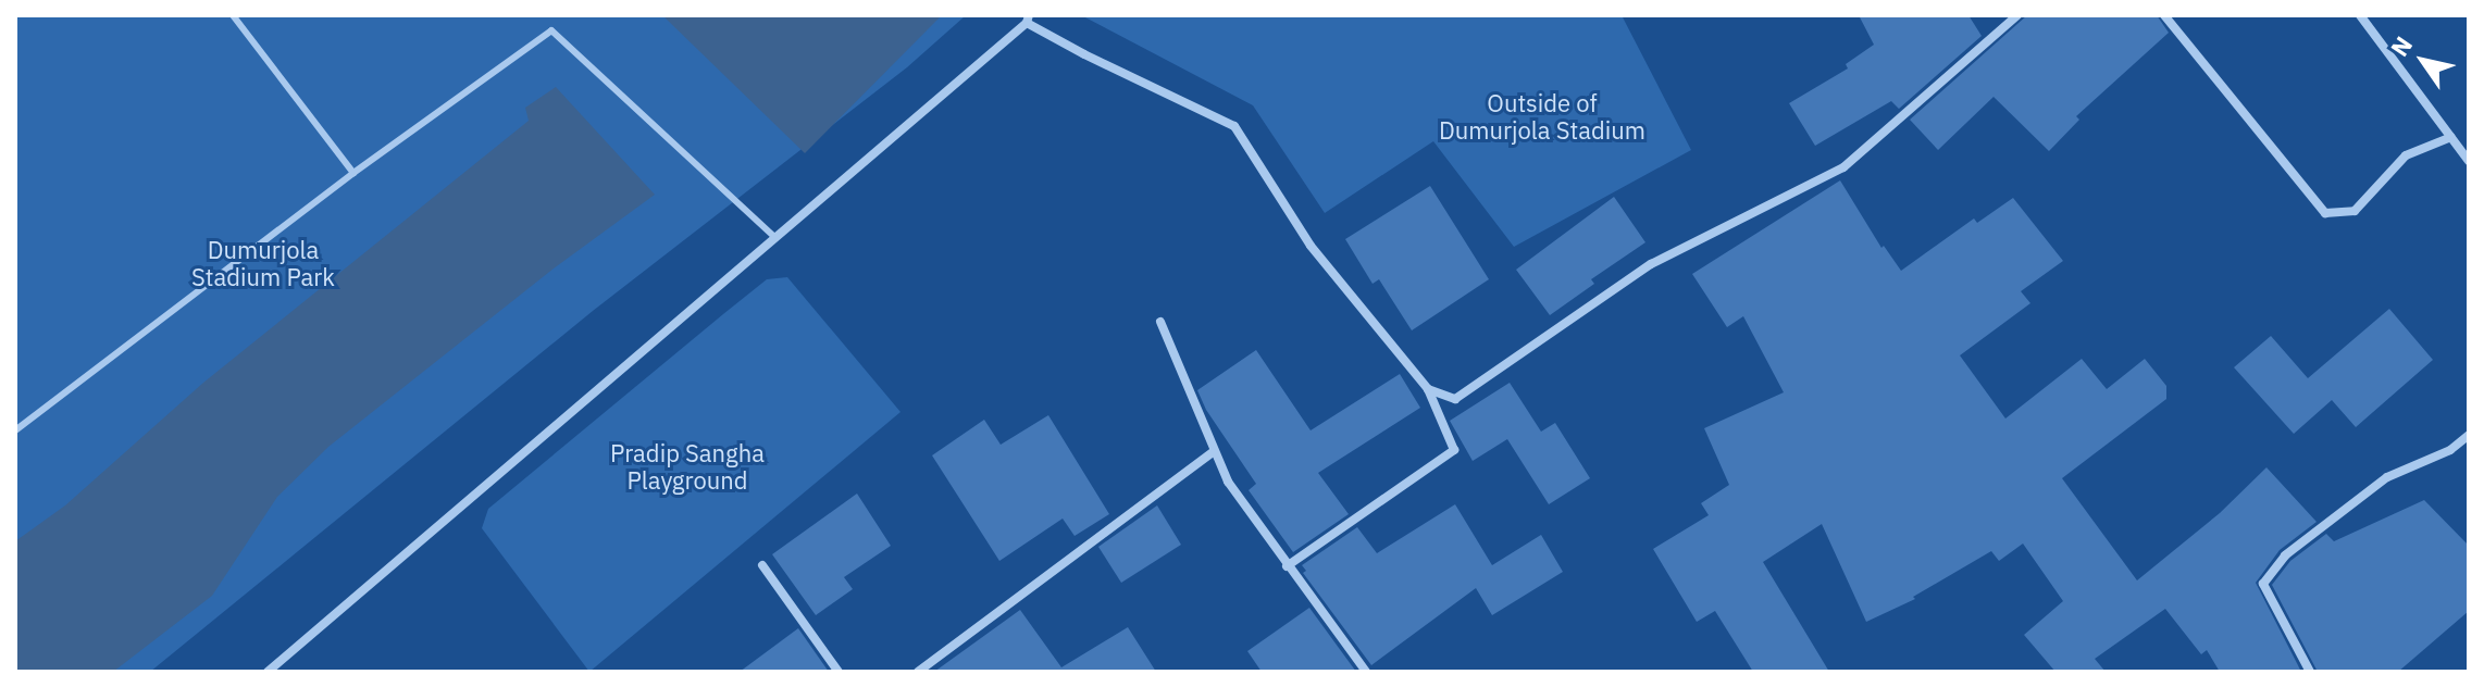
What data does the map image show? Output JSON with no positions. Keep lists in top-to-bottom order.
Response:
{
  "parks": ["Outside of Dumurjola Stadium", "Dumurjola Stadium Park", "Pradip Sangha Playground"],
  "north": "top left"
}
